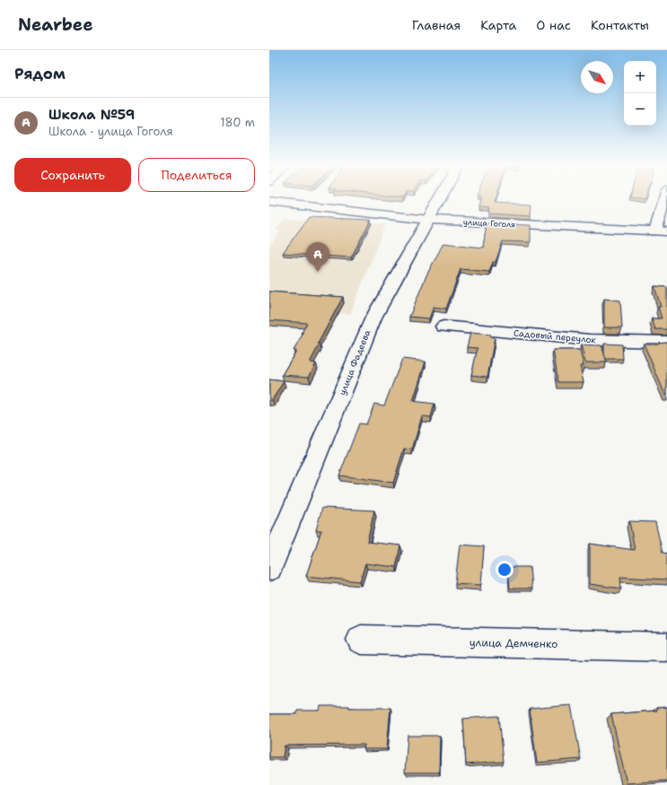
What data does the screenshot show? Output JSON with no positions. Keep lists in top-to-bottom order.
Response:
{
  "streets": {
    "main road": [
      "улица Гоголя",
      "Садовый переулок",
      "улица Фадеева",
      "улица Демченко"
    ]
  },
  "crossings": [
    ["улица Гоголя", "улица Фадеева"]
  ],
  "north": "bottom right",
  "page": {
    "header": "Nearbee",
    "nav": [
      "Главная",
      "Карта",
      "О нас",
      "Контакты"
    ],
    "heading": "Рядом",
    "map_buttons": ["+", "−"],
    "list": [
      {
        "mark": "A",
        "name": "Школа №59",
        "note": "Школа · улица Гоголя",
        "value": "180 m"
      }
    ],
    "buttons": ["Сохранить", "Поделиться"],
    "pins": "A"
  }
}
